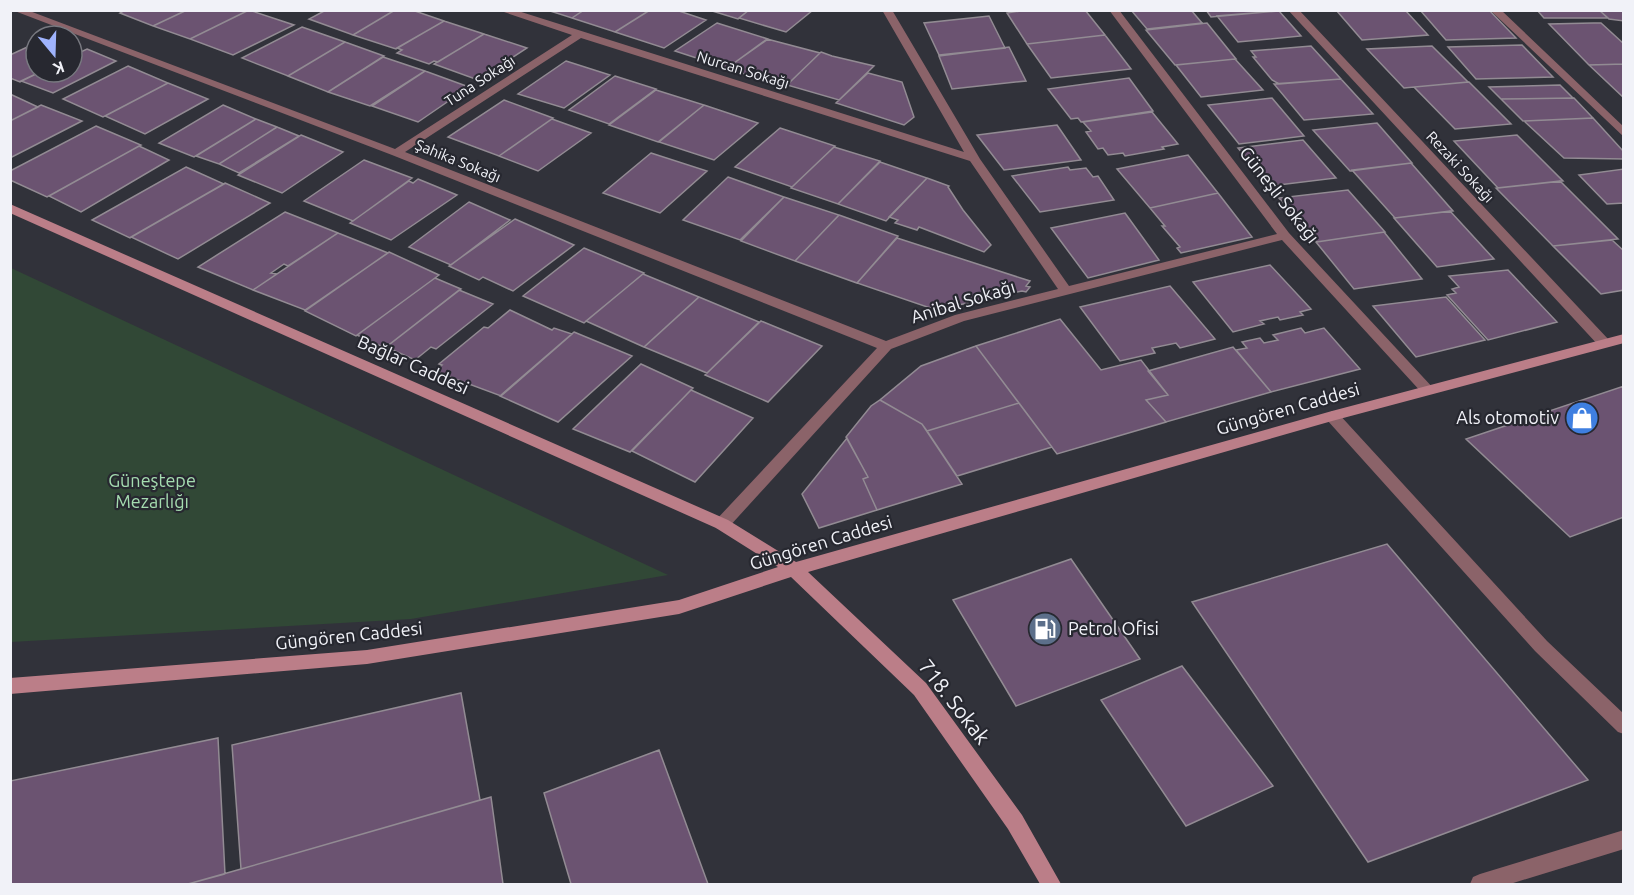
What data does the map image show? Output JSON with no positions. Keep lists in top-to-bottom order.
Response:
{
  "streets": {
    "street": [
      "Nurcan Sokağı",
      "Tuna Sokağı",
      "Şahika Sokağı",
      "Rezaki Sokağı",
      "Güneşli Sokağı",
      "Anibal Sokağı",
      "Bağlar Caddesi",
      "Güngören Caddesi",
      "718. Sokak"
    ]
  },
  "crossings": [
    ["Nurcan Sokağı", "Tuna Sokağı"],
    ["Tuna Sokağı", "Şahika Sokağı"],
    ["Şahika Sokağı", "Anibal Sokağı"],
    ["Rezaki Sokağı", "Güngören Caddesi"],
    ["Güneşli Sokağı", "Anibal Sokağı"],
    ["Güneşli Sokağı", "Güngören Caddesi"],
    ["Anibal Sokağı", "Bağlar Caddesi"],
    ["Bağlar Caddesi", "Güngören Caddesi"],
    ["Bağlar Caddesi", "718. Sokak"],
    ["Güngören Caddesi", "718. Sokak"]
  ],
  "parks": ["Güneştepe Mezarlığı"],
  "places": {
    "shop": ["Als otomotiv"],
    "fuel station": ["Petrol Ofisi"]
  },
  "north": "bottom"
}
